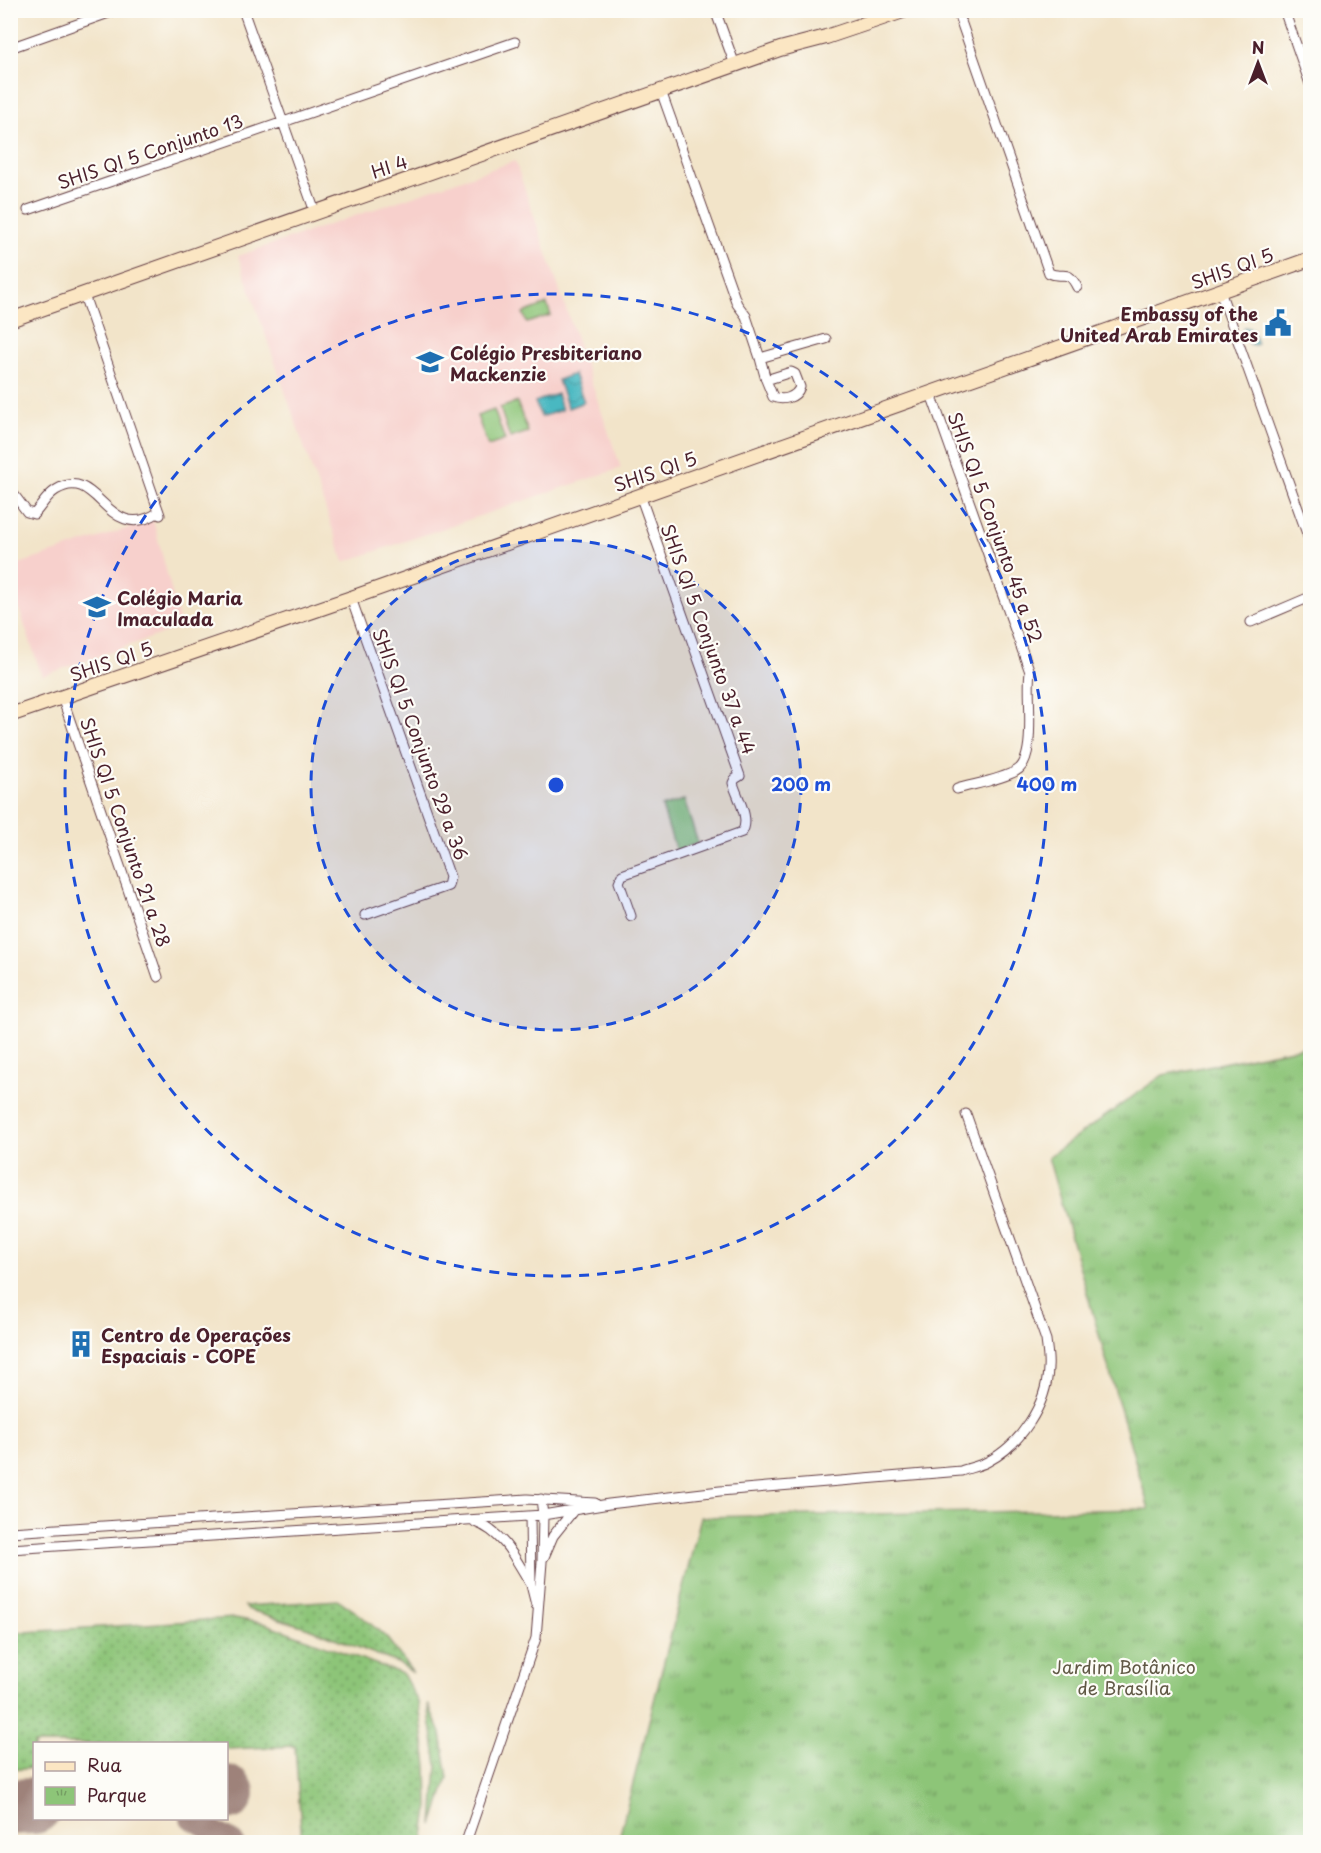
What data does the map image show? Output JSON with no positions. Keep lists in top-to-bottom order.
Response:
{
  "streets": {
    "street": [
      "SHIS QI 5 Conjunto 13",
      "HI 4",
      "SHIS QI 5",
      "SHIS QI 5 Conjunto 45 a 52",
      "SHIS QI 5 Conjunto 37 a 44",
      "SHIS QI 5 Conjunto 29 a 36",
      "SHIS QI 5 Conjunto 21 a 28"
    ]
  },
  "crossings": [
    ["SHIS QI 5", "SHIS QI 5 Conjunto 45 a 52"],
    ["SHIS QI 5", "SHIS QI 5 Conjunto 37 a 44"],
    ["SHIS QI 5", "SHIS QI 5 Conjunto 29 a 36"],
    ["SHIS QI 5", "SHIS QI 5 Conjunto 21 a 28"]
  ],
  "parks": ["Jardim Botânico de Brasília"],
  "places": {
    "public building": ["Embassy of the United Arab Emirates"],
    "school or university": ["Colégio Presbiteriano Mackenzie", "Colégio Maria Imaculada"],
    "building": ["Centro de Operações Espaciais - COPE"]
  },
  "legend": ["Rua", "Parque"],
  "north": "top",
  "rings": ["200 m", "400 m"]
}
